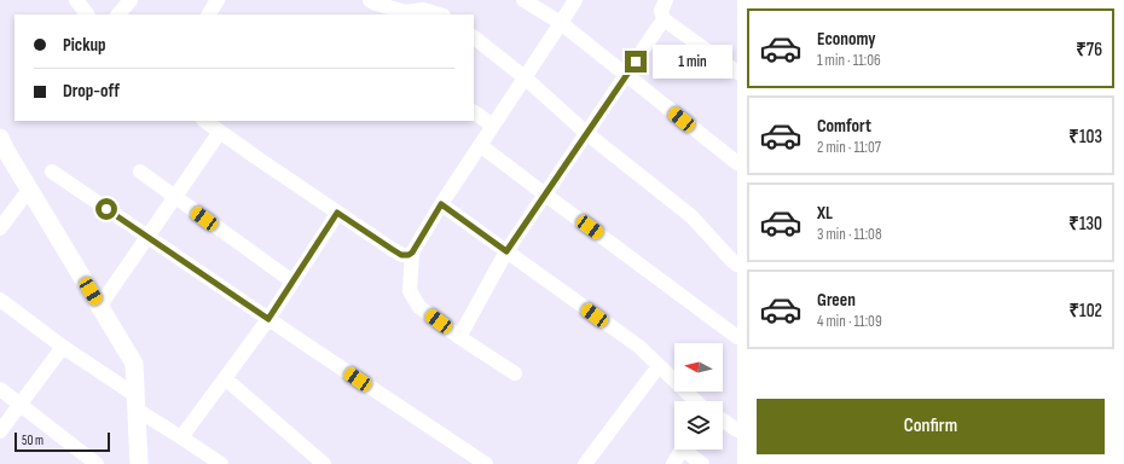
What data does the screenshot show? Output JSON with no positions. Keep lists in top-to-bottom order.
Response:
{
  "scale_bar": "50 m",
  "north": "left",
  "page": {
    "list": [
      {
        "name": "Economy",
        "note": "1 min · 11:06",
        "value": "₹76"
      },
      {
        "name": "Comfort",
        "note": "2 min · 11:07",
        "value": "₹103"
      },
      {
        "name": "XL",
        "note": "3 min · 11:08",
        "value": "₹130"
      },
      {
        "name": "Green",
        "note": "4 min · 11:09",
        "value": "₹102"
      }
    ],
    "banner": ["Pickup", "Drop-off"],
    "bubble": "1 min",
    "buttons": "Confirm",
    "scale": "50 m"
  }
}
